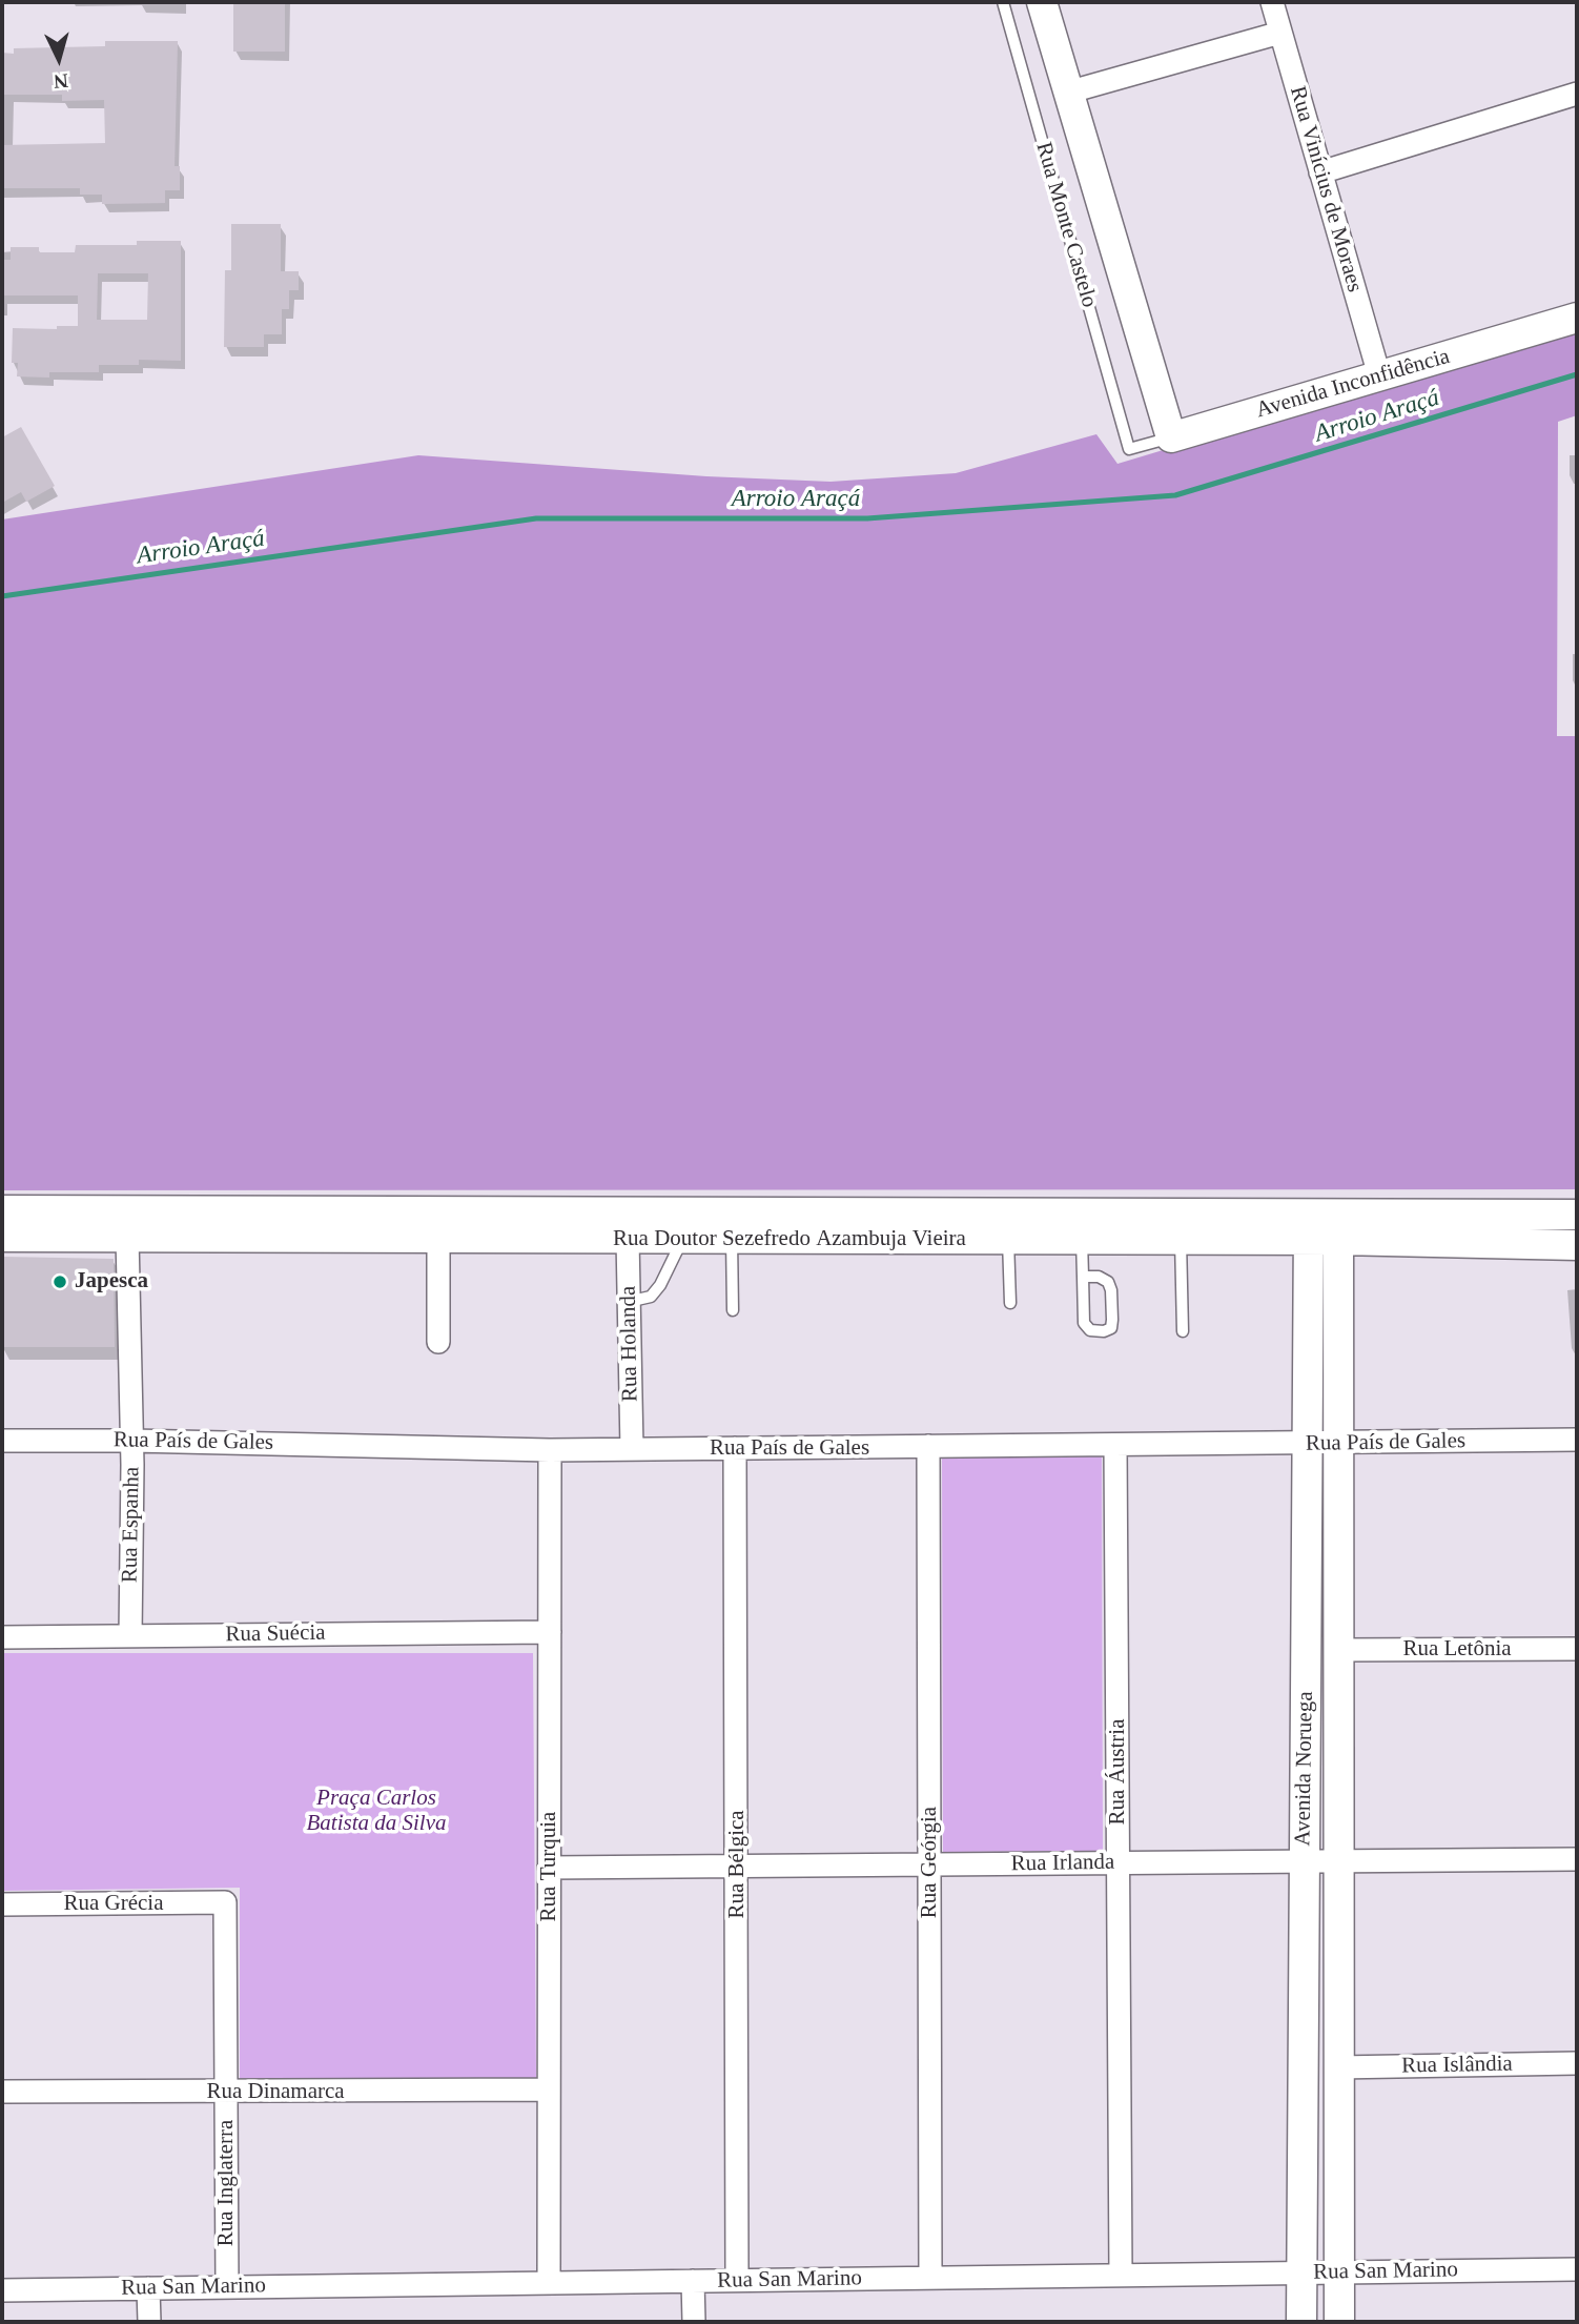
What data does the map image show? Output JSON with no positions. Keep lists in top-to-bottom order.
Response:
{
  "streets": {
    "main road": [
      "Rua Monte Castelo",
      "Avenida Inconfidência",
      "Rua Doutor Sezefredo Azambuja Vieira",
      "Avenida Noruega"
    ],
    "street": [
      "Rua Vinícius de Moraes",
      "Rua Holanda",
      "Rua País de Gales",
      "Rua Espanha",
      "Rua Suécia",
      "Rua Letônia",
      "Rua Áustria",
      "Rua Geórgia",
      "Rua Irlanda",
      "Rua Bélgica",
      "Rua Turquia",
      "Rua Grécia",
      "Rua Islândia",
      "Rua Dinamarca",
      "Rua Inglaterra",
      "Rua San Marino"
    ]
  },
  "crossings": [
    ["Rua Vinícius de Moraes", "Avenida Inconfidência"],
    ["Rua Monte Castelo", "Avenida Inconfidência"],
    ["Rua Doutor Sezefredo Azambuja Vieira", "Rua Holanda"],
    ["Rua Doutor Sezefredo Azambuja Vieira", "Rua Espanha"],
    ["Rua Doutor Sezefredo Azambuja Vieira", "Avenida Noruega"],
    ["Rua Holanda", "Rua País de Gales"],
    ["Rua País de Gales", "Rua Espanha"],
    ["Rua País de Gales", "Avenida Noruega"],
    ["Rua País de Gales", "Rua Áustria"],
    ["Rua País de Gales", "Rua Geórgia"],
    ["Rua País de Gales", "Rua Bélgica"],
    ["Rua País de Gales", "Rua Turquia"],
    ["Rua Espanha", "Rua Suécia"],
    ["Rua Suécia", "Rua Turquia"],
    ["Rua Letônia", "Avenida Noruega"],
    ["Avenida Noruega", "Rua Irlanda"],
    ["Avenida Noruega", "Rua Islândia"],
    ["Avenida Noruega", "Rua San Marino"],
    ["Rua Áustria", "Rua Irlanda"],
    ["Rua Áustria", "Rua San Marino"],
    ["Rua Geórgia", "Rua Irlanda"],
    ["Rua Geórgia", "Rua San Marino"],
    ["Rua Irlanda", "Rua Bélgica"],
    ["Rua Irlanda", "Rua Turquia"],
    ["Rua Bélgica", "Rua San Marino"],
    ["Rua Turquia", "Rua Dinamarca"],
    ["Rua Turquia", "Rua San Marino"],
    ["Rua Grécia", "Rua Inglaterra"],
    ["Rua Dinamarca", "Rua Inglaterra"],
    ["Rua Inglaterra", "Rua San Marino"]
  ],
  "water": ["Arroio Araçá"],
  "parks": ["Praça Carlos Batista da Silva"],
  "places": ["Japesca"],
  "north": "bottom"
}
